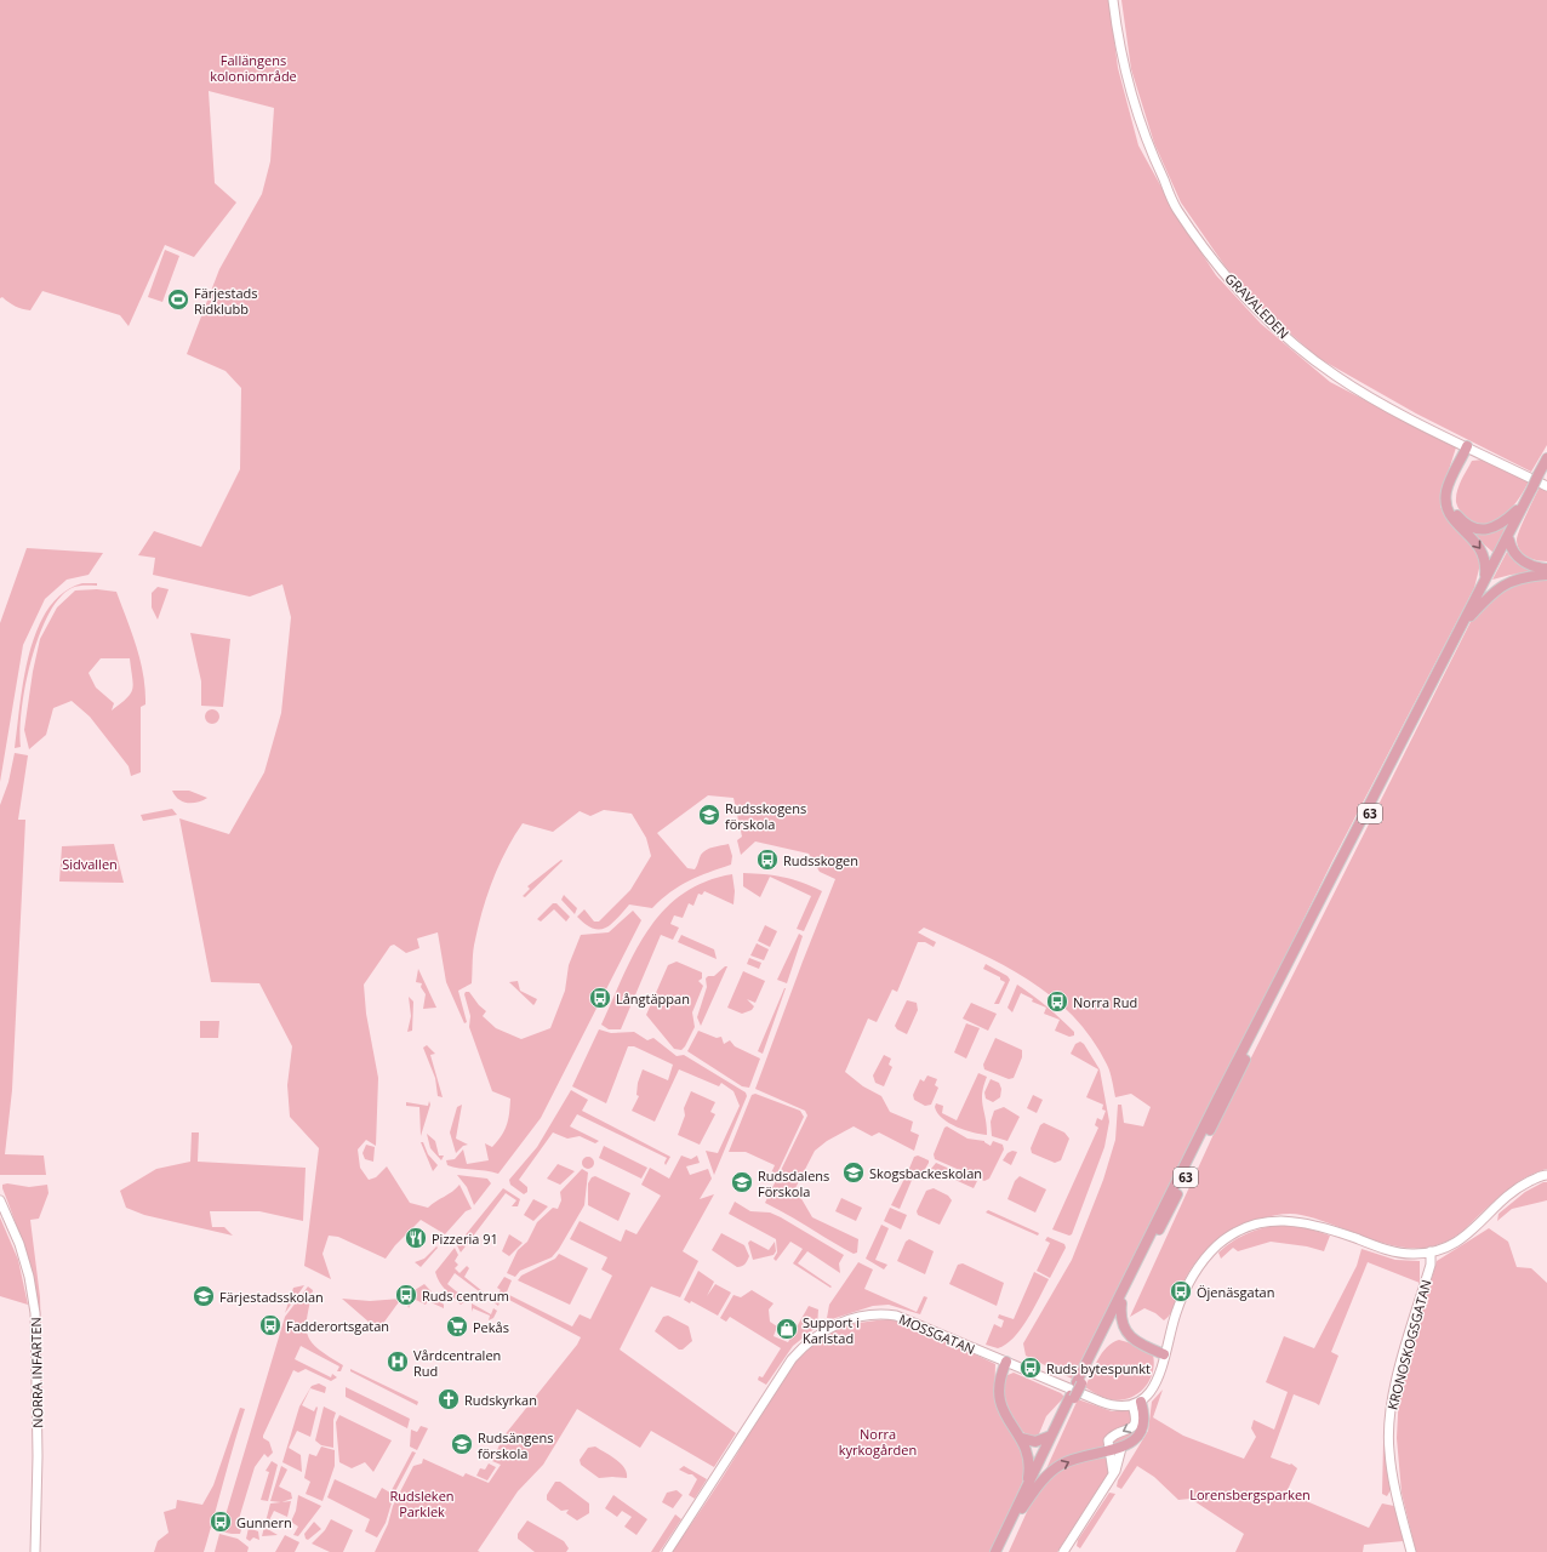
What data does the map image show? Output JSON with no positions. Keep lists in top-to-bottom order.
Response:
{
  "streets": {
    "main road": ["63"],
    "street": [
      "GRAVALEDEN",
      "MOSSGATAN",
      "KRONOSKOGSGATAN",
      "NORRA INFARTEN"
    ]
  },
  "parks": [
    "Fallängens koloniområde",
    "Sidvallen",
    "Norra kyrkogården",
    "Lorensbergsparken",
    "Rudsleken Parklek"
  ],
  "places": {
    "sports": ["Färjestads Ridklubb"],
    "school or university": [
      "Rudsskogens förskola",
      "Skogsbackeskolan",
      "Rudsdalens Förskola",
      "Färjestadsskolan",
      "Rudsängens förskola"
    ],
    "bus stop": [
      "Rudsskogen",
      "Långtäppan",
      "Norra Rud",
      "Öjenäsgatan",
      "Ruds centrum",
      "Fadderortsgatan",
      "Ruds bytespunkt",
      "Gunnern"
    ],
    "restaurant": ["Pizzeria 91"],
    "supermarket": ["Pekås"],
    "shop": ["Support i Karlstad"],
    "hospital": ["Vårdcentralen Rud"],
    "church": ["Rudskyrkan"]
  }
}
